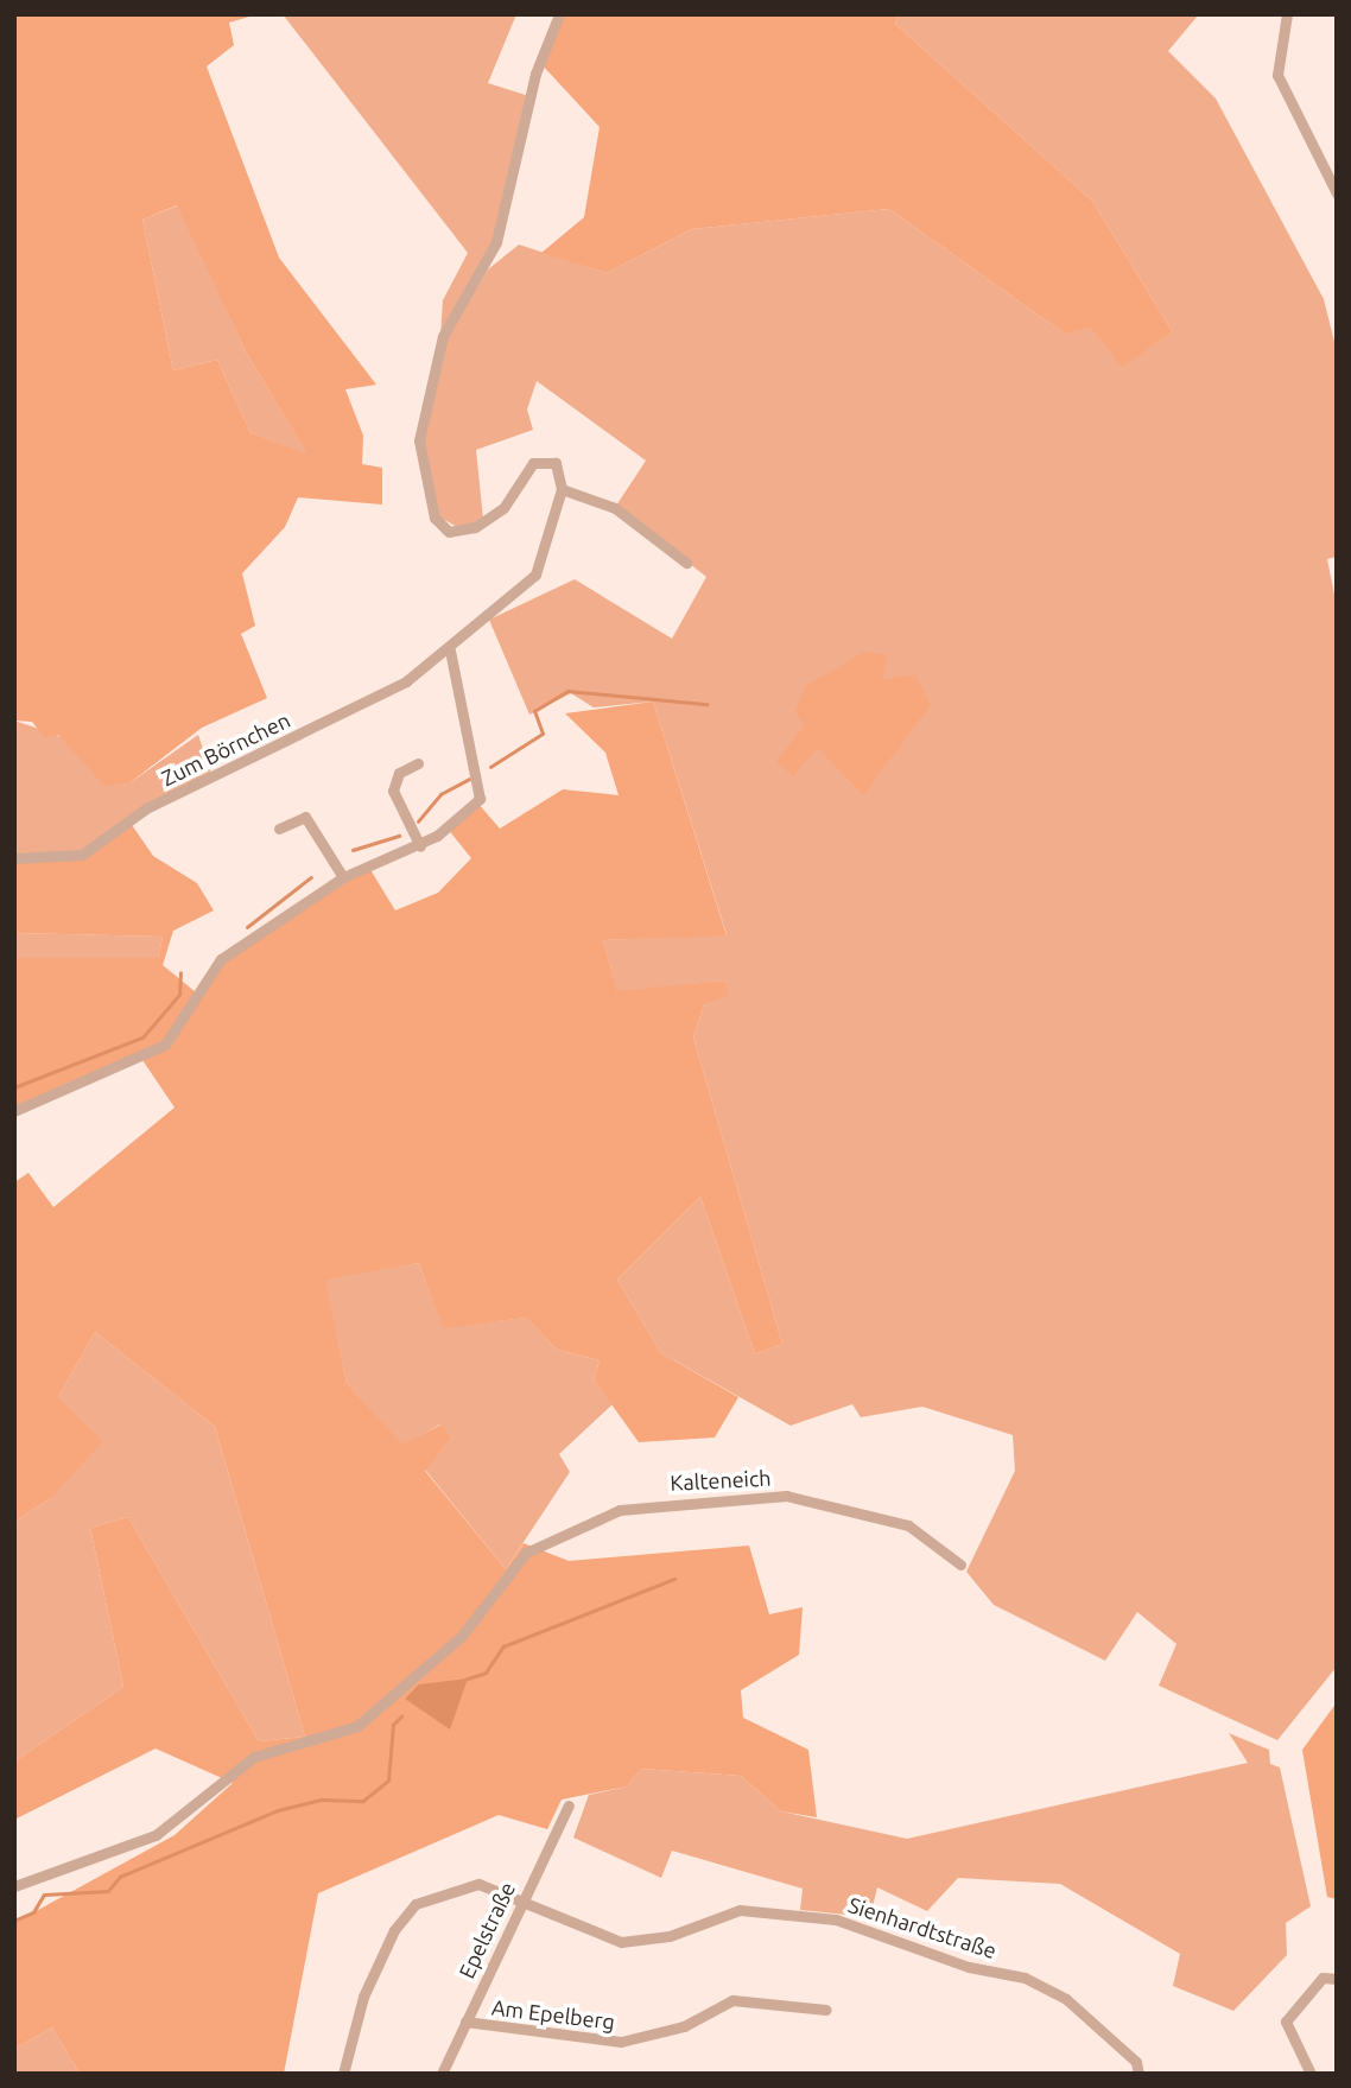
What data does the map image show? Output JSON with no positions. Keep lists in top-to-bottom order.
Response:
{
  "streets": {
    "street": [
      "Zum Börnchen",
      "Kalteneich",
      "Sienhardtstraße",
      "Epelstraße",
      "Am Epelberg"
    ]
  },
  "crossings": [
    ["Sienhardtstraße", "Epelstraße"],
    ["Epelstraße", "Am Epelberg"]
  ]
}
